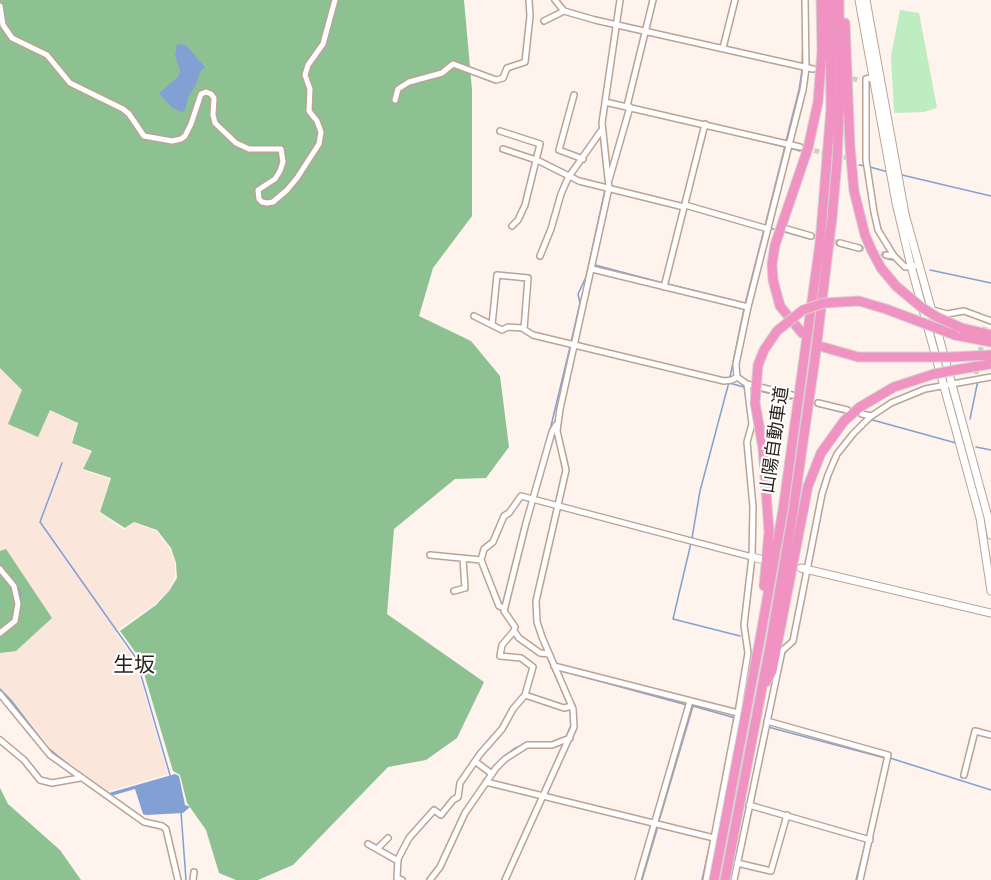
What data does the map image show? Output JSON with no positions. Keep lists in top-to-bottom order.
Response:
{
  "streets": {
    "highway": ["山陽自動車道"]
  },
  "districts": ["生坂"]
}
